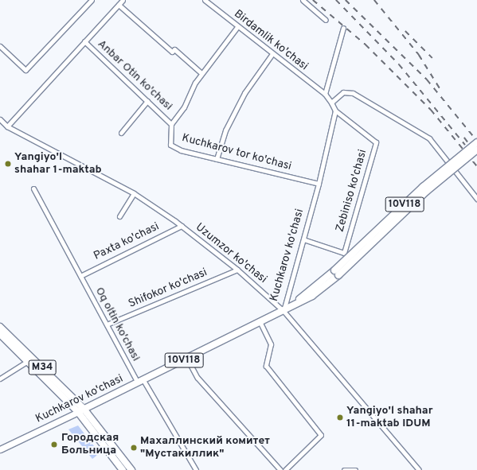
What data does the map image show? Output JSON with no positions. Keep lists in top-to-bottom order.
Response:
{
  "streets": {
    "main road": ["10V118", "Kuchkarov ko'chasi", "M34"],
    "street": [
      "Birdamlik ko'chasi",
      "Anbar Otin ko'chasi",
      "Kuchkarov tor ko'chasi",
      "Zebiniso ko'chasi",
      "Paxta ko'chasi",
      "Uzumzor ko'chasi",
      "Shifokor ko'chasi",
      "Oq oltin ko'chasi"
    ]
  },
  "crossings": [
    ["Anbar Otin ko'chasi", "Kuchkarov tor ko'chasi"],
    ["Kuchkarov tor ko'chasi", "Kuchkarov ko'chasi"],
    ["Zebiniso ko'chasi", "Kuchkarov ko'chasi"],
    ["10V118", "Uzumzor ko'chasi"],
    ["10V118", "Kuchkarov ko'chasi"],
    ["Paxta ko'chasi", "Uzumzor ko'chasi"],
    ["Paxta ko'chasi", "Oq oltin ko'chasi"],
    ["Uzumzor ko'chasi", "Kuchkarov ko'chasi"],
    ["Uzumzor ko'chasi", "Shifokor ko'chasi"],
    ["Kuchkarov ko'chasi", "Oq oltin ko'chasi"],
    ["Kuchkarov ko'chasi", "M34"],
    ["Shifokor ko'chasi", "Oq oltin ko'chasi"]
  ],
  "places": [
    "Yangiyo'l shahar 1-maktab",
    "Yangiyo'l shahar 11-maktab IDUM",
    "Городская Больница",
    "Махаллинский комитет \"Мустакиллик\""
  ]
}
